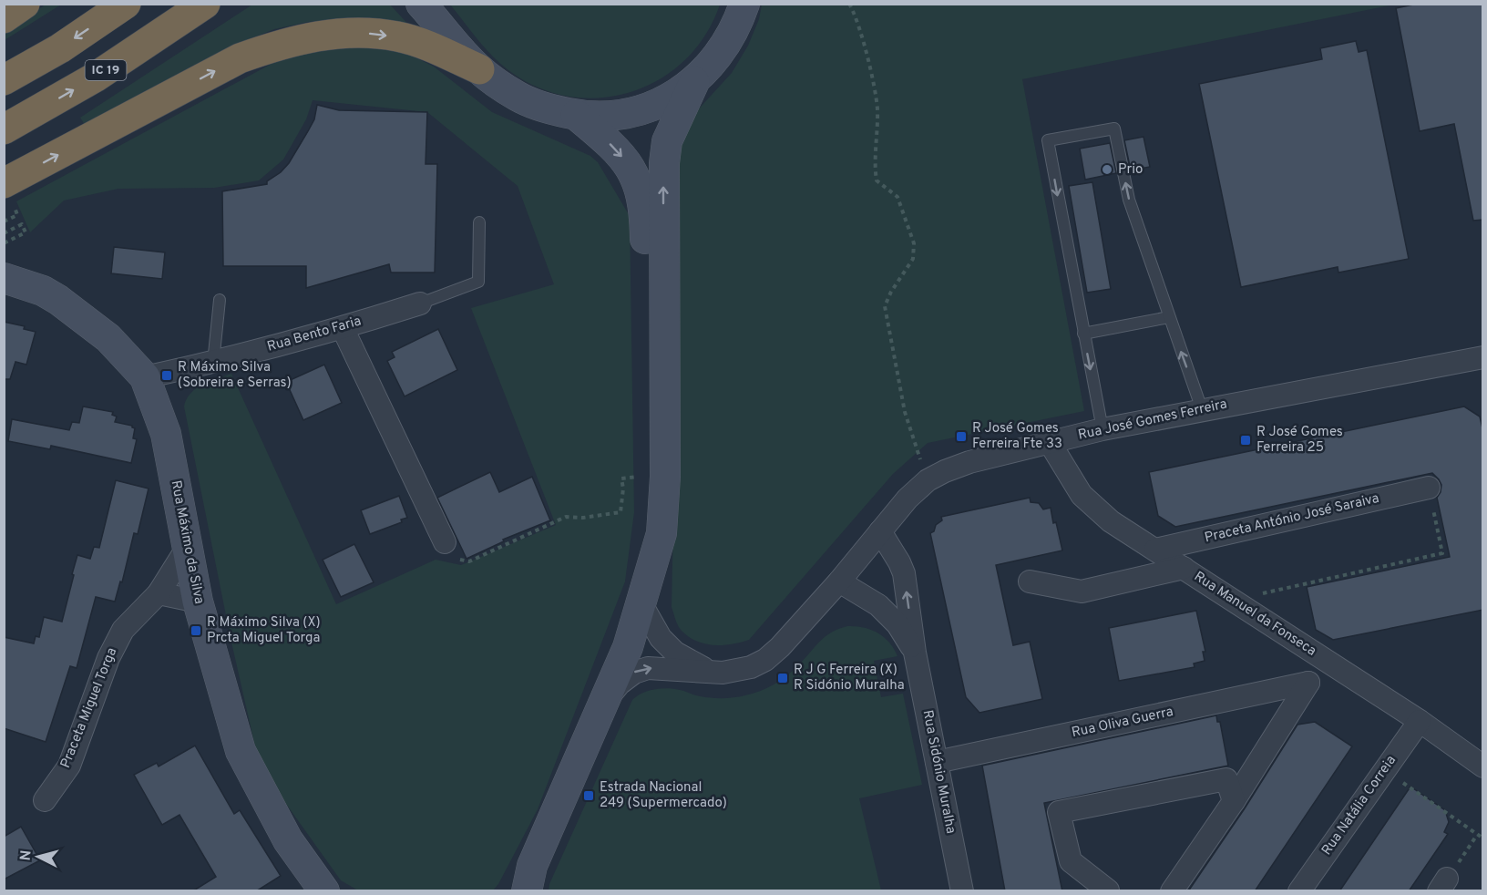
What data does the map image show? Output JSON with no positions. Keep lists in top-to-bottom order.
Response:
{
  "streets": {
    "highway": ["IC 19"],
    "street": [
      "Rua Bento Faria",
      "Rua José Gomes Ferreira",
      "Praceta António José Saraiva",
      "Rua Máximo da Silva",
      "Rua Manuel da Fonseca",
      "Praceta Miguel Torga",
      "Rua Oliva Guerra",
      "Rua Sidónio Muralha",
      "Rua Natália Correia"
    ]
  },
  "crossings": [
    ["Rua Bento Faria", "Rua Máximo da Silva"],
    ["Rua José Gomes Ferreira", "Rua Manuel da Fonseca"],
    ["Rua José Gomes Ferreira", "Rua Sidónio Muralha"],
    ["Praceta António José Saraiva", "Rua Manuel da Fonseca"],
    ["Rua Máximo da Silva", "Praceta Miguel Torga"],
    ["Rua Manuel da Fonseca", "Rua Natália Correia"],
    ["Rua Oliva Guerra", "Rua Sidónio Muralha"]
  ],
  "places": {
    "other": ["Prio"],
    "transit": [
      "R Máximo Silva (Sobreira e Serras)",
      "R José Gomes Ferreira Fte 33",
      "R José Gomes Ferreira 25",
      "R Máximo Silva (X) Prcta Miguel Torga",
      "R J G Ferreira (X) R Sidónio Muralha",
      "Estrada Nacional 249 (Supermercado)"
    ]
  },
  "north": "left"
}
